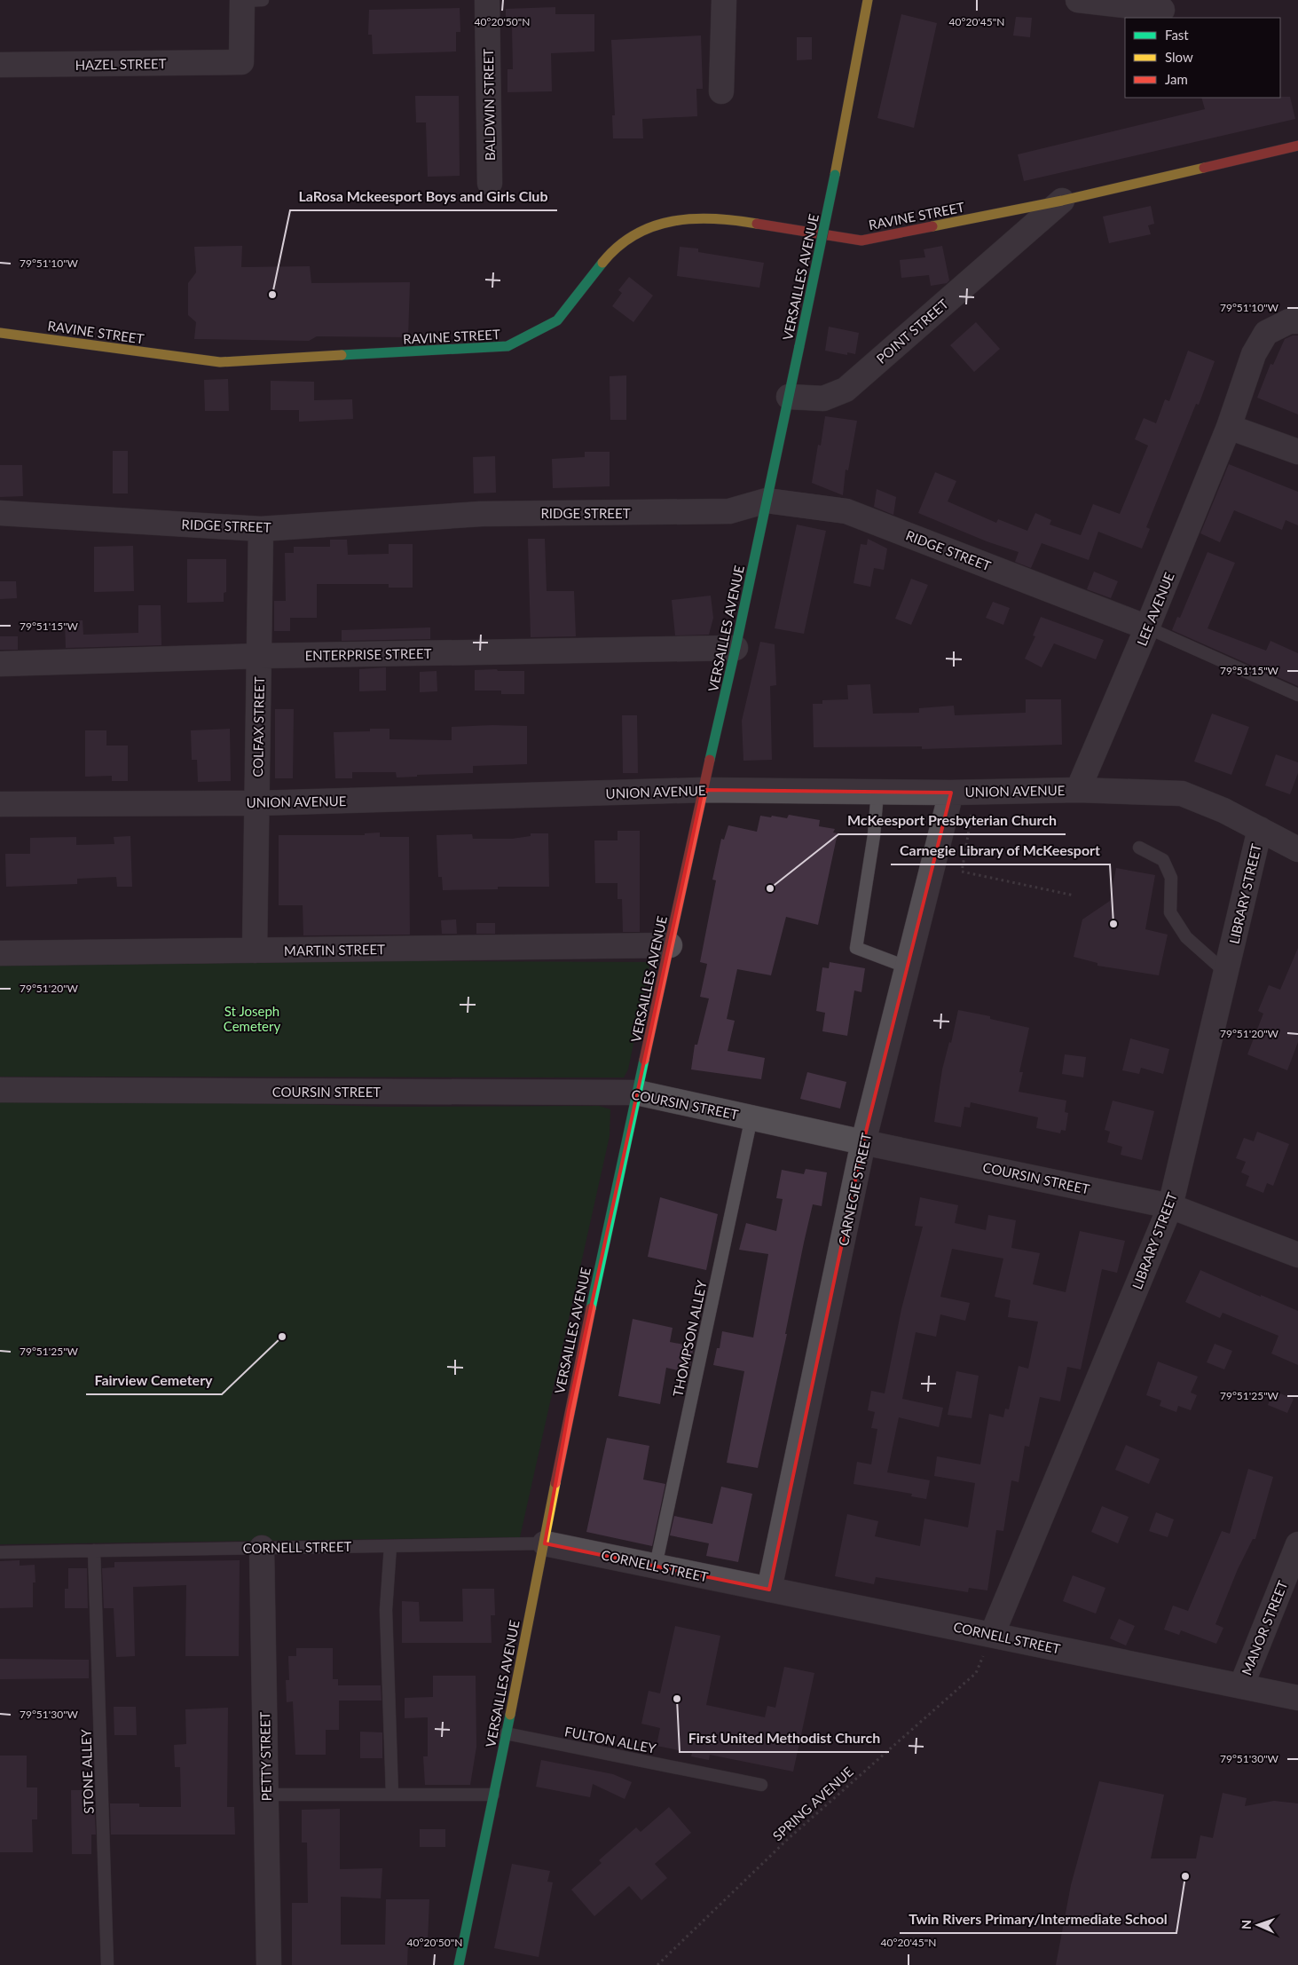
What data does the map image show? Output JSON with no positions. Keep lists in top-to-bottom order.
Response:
{
  "streets": {
    "street": [
      "HAZEL STREET",
      "BALDWIN STREET",
      "RAVINE STREET",
      "VERSAILLES AVENUE",
      "POINT STREET",
      "RIDGE STREET",
      "LEE AVENUE",
      "ENTERPRISE STREET",
      "COLFAX STREET",
      "UNION AVENUE",
      "LIBRARY STREET",
      "MARTIN STREET",
      "COURSIN STREET",
      "CARNEGIE STREET",
      "CORNELL STREET",
      "MANOR STREET",
      "PETTY STREET"
    ],
    "lane": ["THOMPSON ALLEY", "FULTON ALLEY", "STONE ALLEY"],
    "path": ["SPRING AVENUE"]
  },
  "crossings": [
    ["RAVINE STREET", "POINT STREET"],
    ["VERSAILLES AVENUE", "POINT STREET"],
    ["VERSAILLES AVENUE", "RIDGE STREET"],
    ["VERSAILLES AVENUE", "ENTERPRISE STREET"],
    ["VERSAILLES AVENUE", "UNION AVENUE"],
    ["VERSAILLES AVENUE", "MARTIN STREET"],
    ["VERSAILLES AVENUE", "COURSIN STREET"],
    ["VERSAILLES AVENUE", "CORNELL STREET"],
    ["VERSAILLES AVENUE", "FULTON ALLEY"],
    ["RIDGE STREET", "LEE AVENUE"],
    ["RIDGE STREET", "COLFAX STREET"],
    ["LEE AVENUE", "UNION AVENUE"],
    ["ENTERPRISE STREET", "COLFAX STREET"],
    ["COLFAX STREET", "UNION AVENUE"],
    ["COLFAX STREET", "MARTIN STREET"],
    ["UNION AVENUE", "LIBRARY STREET"],
    ["UNION AVENUE", "CARNEGIE STREET"],
    ["LIBRARY STREET", "COURSIN STREET"],
    ["LIBRARY STREET", "CORNELL STREET"],
    ["LIBRARY STREET", "SPRING AVENUE"],
    ["COURSIN STREET", "CARNEGIE STREET"],
    ["COURSIN STREET", "THOMPSON ALLEY"],
    ["CARNEGIE STREET", "CORNELL STREET"],
    ["THOMPSON ALLEY", "CORNELL STREET"],
    ["CORNELL STREET", "MANOR STREET"],
    ["CORNELL STREET", "PETTY STREET"],
    ["CORNELL STREET", "STONE ALLEY"],
    ["CORNELL STREET", "SPRING AVENUE"]
  ],
  "parks": ["St Joseph Cemetery"],
  "places": [
    "LaRosa Mckeesport Boys and Girls Club",
    "McKeesport Presbyterian Church",
    "Carnegie Library of McKeesport",
    "Fairview Cemetery",
    "First United Methodist Church",
    "Twin Rivers Primary/Intermediate School"
  ],
  "legend": ["Fast", "Slow", "Jam"],
  "north": "left",
  "coordinates": [
    "40°20'50\"N",
    "40°20'45\"N",
    "79°51'10\"W",
    "79°51'15\"W",
    "79°51'20\"W",
    "79°51'25\"W",
    "79°51'30\"W"
  ]
}
